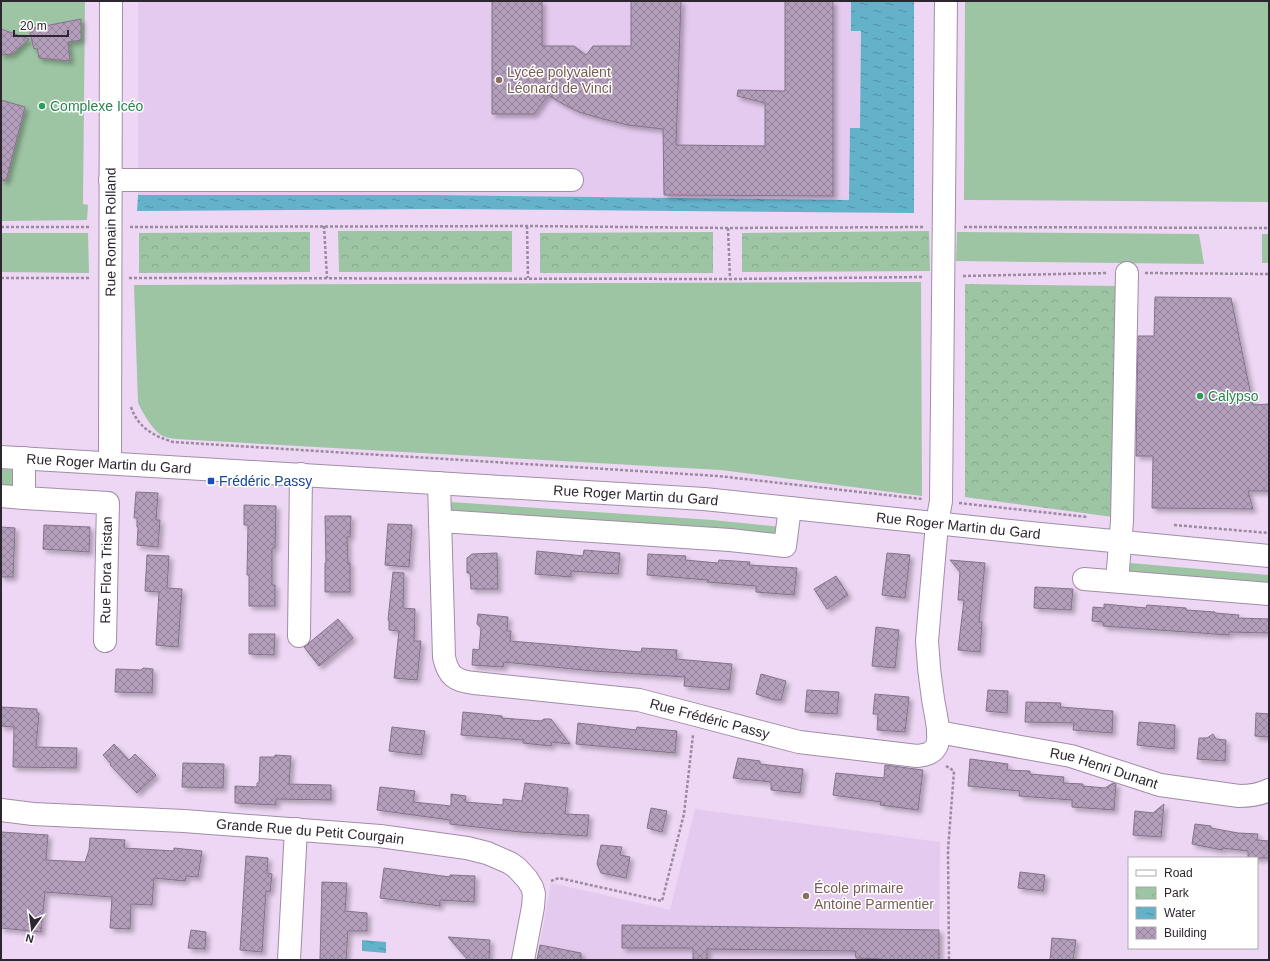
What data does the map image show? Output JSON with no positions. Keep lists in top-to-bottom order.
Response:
{
  "streets": {
    "street": [
      "Rue Romain Rolland",
      "Rue Roger Martin du Gard",
      "Rue Flora Tristan",
      "Rue Frédéric Passy",
      "Rue Henri Dunant",
      "Grande Rue du Petit Courgain"
    ]
  },
  "crossings": [
    ["Rue Romain Rolland", "Rue Roger Martin du Gard"],
    ["Rue Roger Martin du Gard", "Rue Frédéric Passy"]
  ],
  "places": {
    "other": [
      "Lycée polyvalent Léonard de Vinci",
      "Complexe Icéo",
      "Calypso",
      "École primaire Antoine Parmentier"
    ],
    "transit": ["Frédéric Passy"]
  },
  "legend": [
    "Road",
    "Park",
    "Water",
    "Building"
  ],
  "scale_bar": "20 m",
  "north": "bottom"
}
